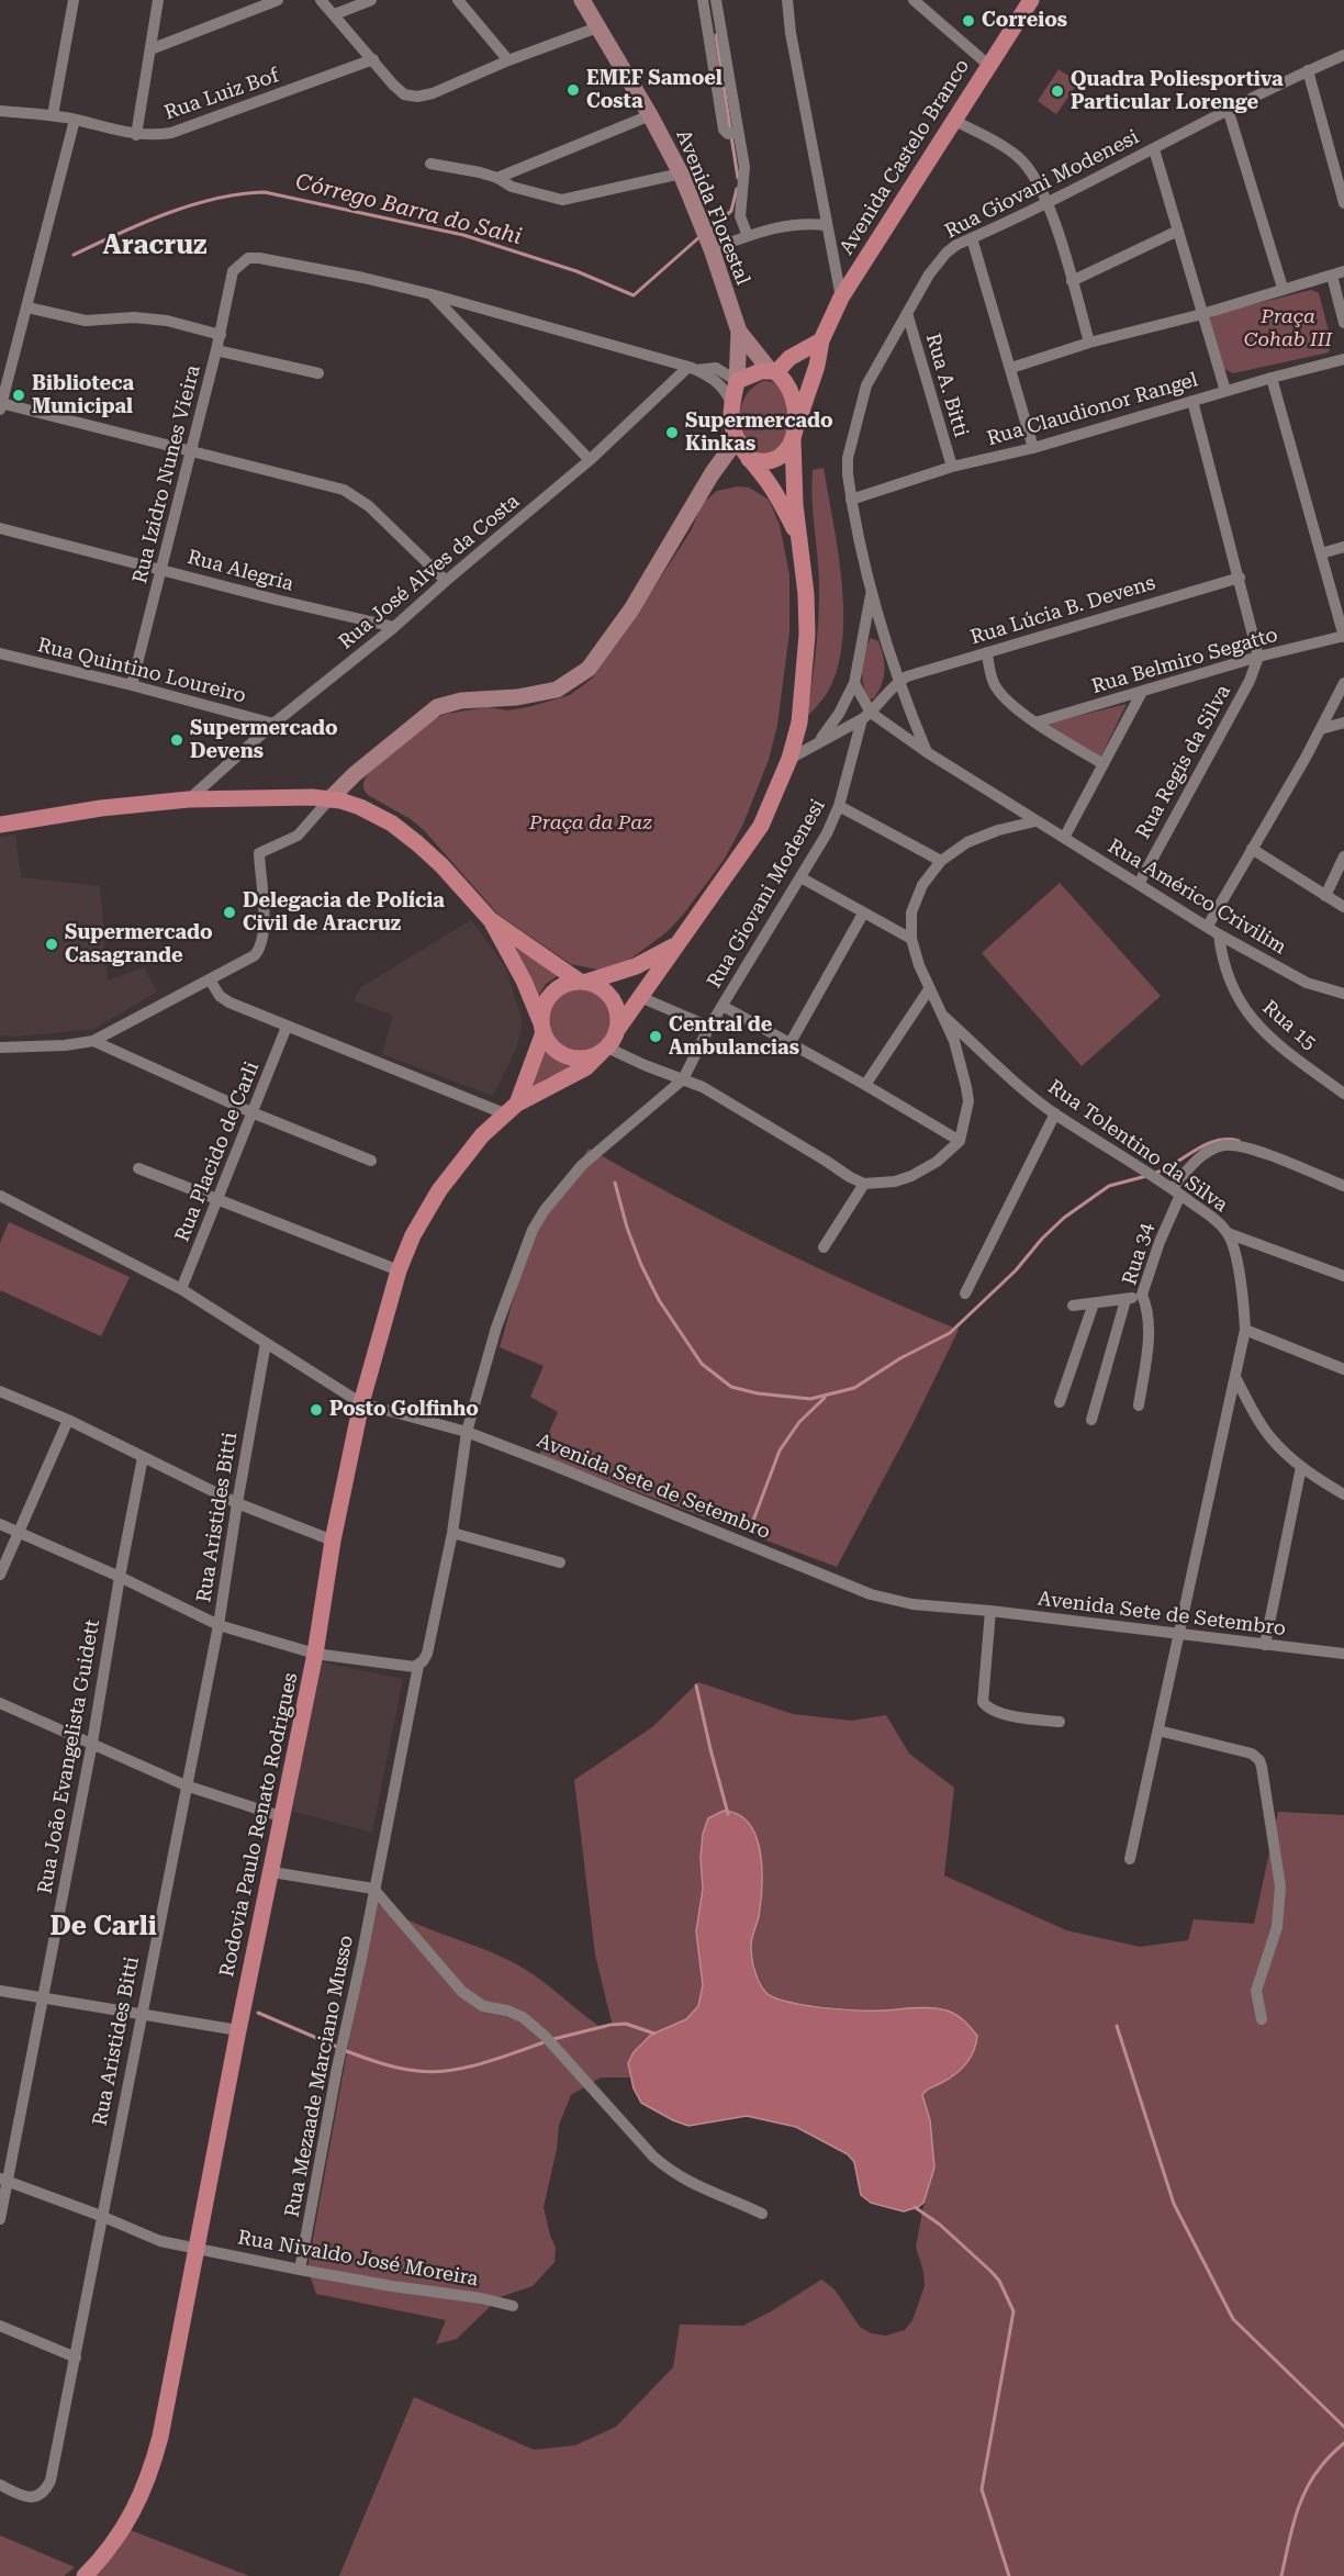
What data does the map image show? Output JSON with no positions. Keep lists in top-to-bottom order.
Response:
{
  "streets": {
    "main road": ["Avenida Castelo Branco", "Rodovia Paulo Renato Rodrigues"],
    "street": [
      "Rua Luiz Bof",
      "Rua Giovani Modenesi",
      "Avenida Florestal",
      "Rua A. Bitti",
      "Rua Claudionor Rangel",
      "Rua Izidro Nunes Vieira",
      "Rua Alegria",
      "Rua José Alves da Costa",
      "Rua Lúcia B. Devens",
      "Rua Belmiro Segatto",
      "Rua Quintino Loureiro",
      "Rua Regis da Silva",
      "Rua Américo Crivilim",
      "Rua 15",
      "Rua Tolentino da Silva",
      "Rua Placido de Carli",
      "Rua 34",
      "Avenida Sete de Setembro",
      "Rua Aristides Bitti",
      "Rua João Evangelista Guidett",
      "Rua Mezaade Marciano Musso",
      "Rua Nivaldo José Moreira"
    ]
  },
  "crossings": [
    ["Avenida Castelo Branco", "Avenida Florestal"],
    ["Rua Giovani Modenesi", "Rua A. Bitti"],
    ["Rua Giovani Modenesi", "Rua Claudionor Rangel"],
    ["Rua Giovani Modenesi", "Rua Américo Crivilim"],
    ["Rua Giovani Modenesi", "Rua Mezaade Marciano Musso"],
    ["Rua A. Bitti", "Rua Claudionor Rangel"],
    ["Rua Izidro Nunes Vieira", "Rua Alegria"],
    ["Rua Izidro Nunes Vieira", "Rua Quintino Loureiro"],
    ["Rua Alegria", "Rua José Alves da Costa"],
    ["Rua José Alves da Costa", "Rua Quintino Loureiro"],
    ["Rua Belmiro Segatto", "Rua Regis da Silva"],
    ["Rua Regis da Silva", "Rua Américo Crivilim"],
    ["Rua Américo Crivilim", "Rua 15"],
    ["Rua Tolentino da Silva", "Rua 34"],
    ["Rua Tolentino da Silva", "Avenida Sete de Setembro"],
    ["Rua Placido de Carli", "Avenida Sete de Setembro"],
    ["Avenida Sete de Setembro", "Rua Aristides Bitti"],
    ["Avenida Sete de Setembro", "Rodovia Paulo Renato Rodrigues"],
    ["Avenida Sete de Setembro", "Rua Mezaade Marciano Musso"],
    ["Rua Aristides Bitti", "Rua Nivaldo José Moreira"],
    ["Rua João Evangelista Guidett", "Rua Nivaldo José Moreira"],
    ["Rodovia Paulo Renato Rodrigues", "Rua Nivaldo José Moreira"],
    ["Rua Mezaade Marciano Musso", "Rua Nivaldo José Moreira"]
  ],
  "districts": ["Aracruz", "De Carli"],
  "water": ["Córrego Barra do Sahi"],
  "parks": ["Praça Cohab III", "Praça da Paz"],
  "places": [
    "Correios",
    "EMEF Samoel Costa",
    "Quadra Poliesportiva Particular Lorenge",
    "Biblioteca Municipal",
    "Supermercado Kinkas",
    "Supermercado Devens",
    "Delegacia de Polícia Civil de Aracruz",
    "Supermercado Casagrande",
    "Central de Ambulancias",
    "Posto Golfinho"
  ]
}
